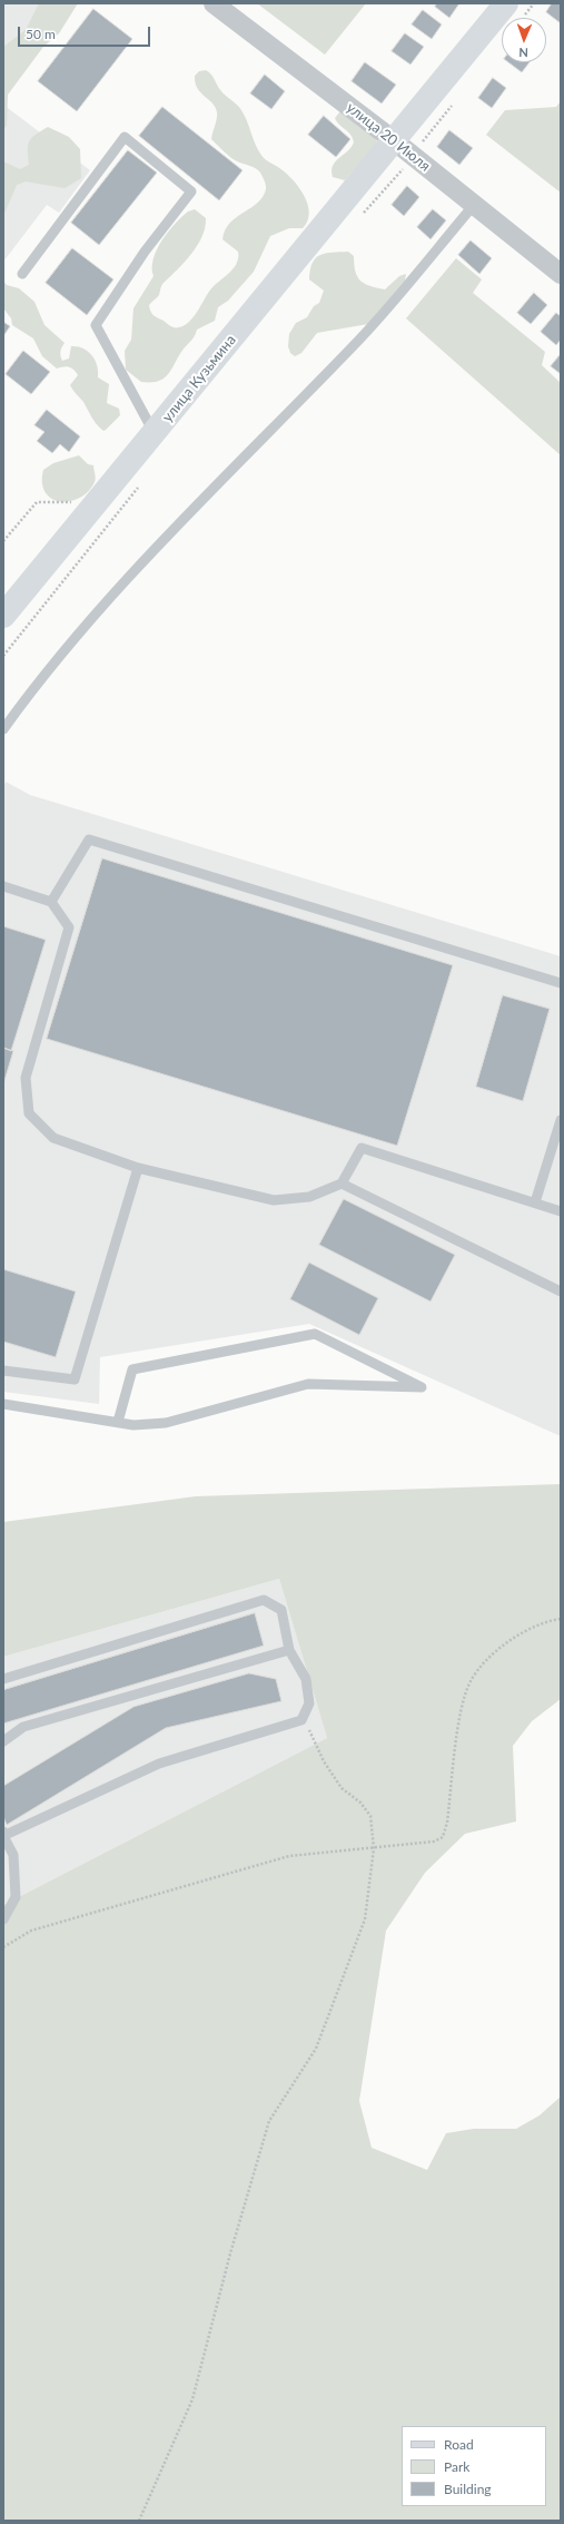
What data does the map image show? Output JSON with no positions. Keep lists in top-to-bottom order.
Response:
{
  "streets": {
    "main road": ["улица Кузьмина"],
    "street": ["улица 20 Июля"]
  },
  "crossings": [
    ["улица 20 Июля", "улица Кузьмина"]
  ],
  "legend": ["Road", "Park", "Building"],
  "scale_bar": "50 m",
  "north": "bottom"
}
